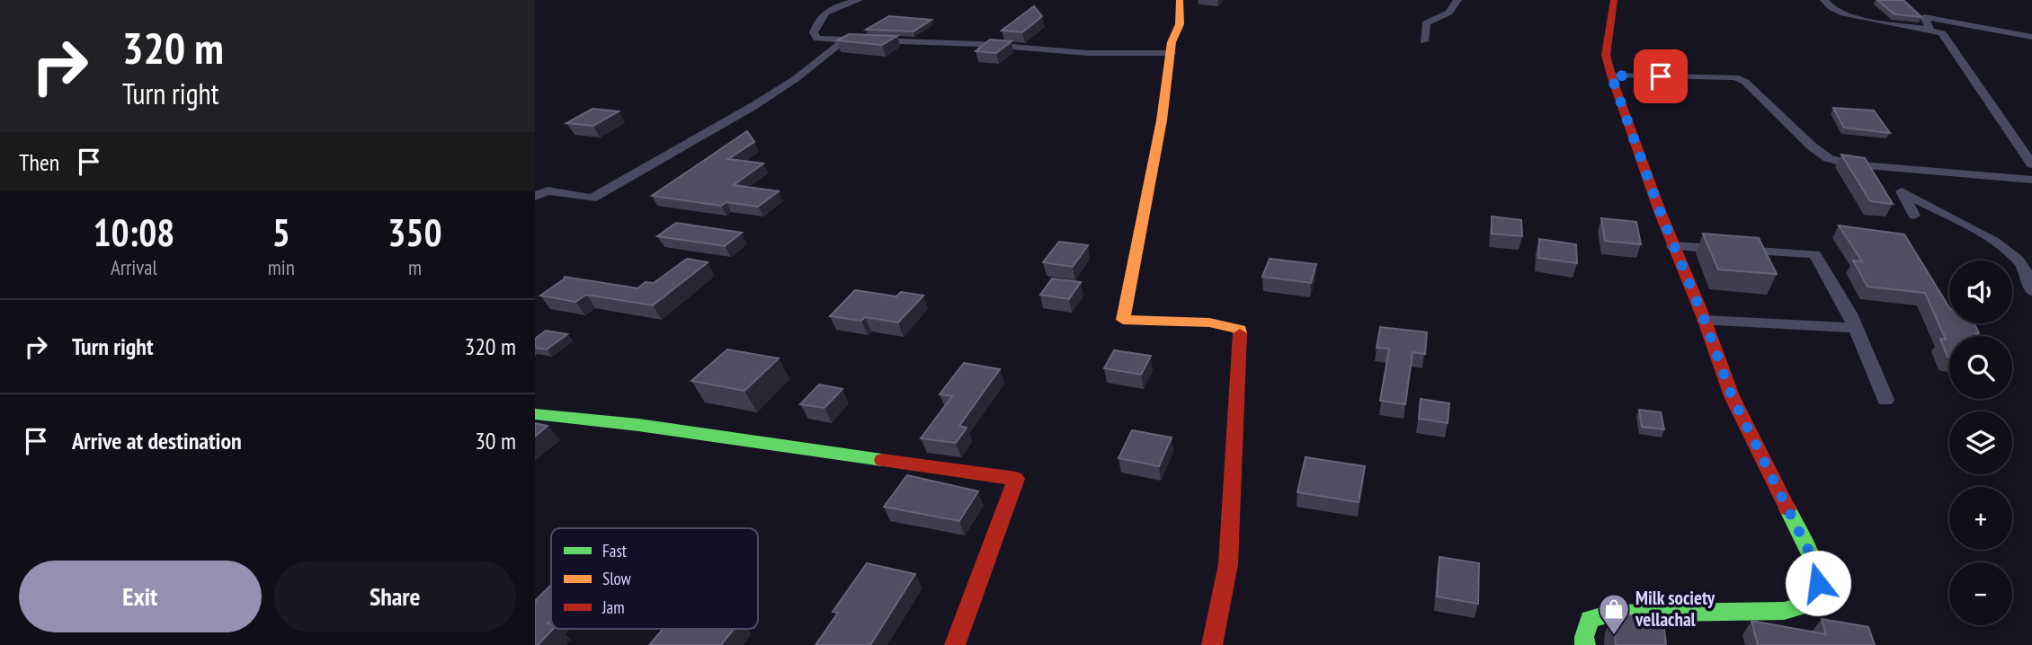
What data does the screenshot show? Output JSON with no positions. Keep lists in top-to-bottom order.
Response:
{
  "places": {
    "shop": ["Milk society vellachal"]
  },
  "legend": ["Fast", "Slow", "Jam"],
  "page": {
    "turn": ["320 m", "Turn right"],
    "then": "Then",
    "eta": [
      "10:08",
      "Arrival",
      "5",
      "min",
      "350",
      "m"
    ],
    "map_buttons": ["+", "−"],
    "list": [
      {
        "name": "Turn right",
        "value": "320 m"
      },
      {
        "name": "Arrive at destination",
        "value": "30 m"
      }
    ],
    "buttons": ["Exit", "Share"]
  }
}
